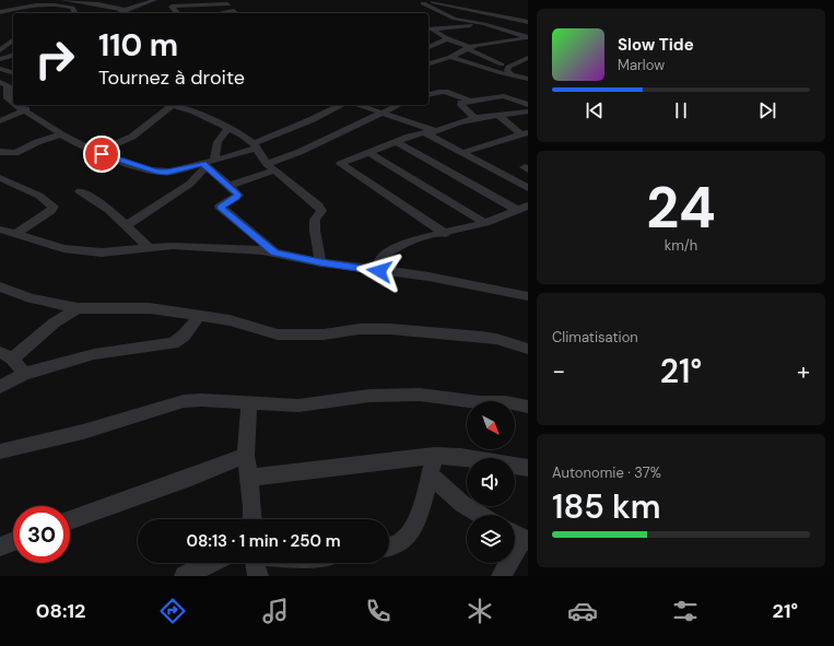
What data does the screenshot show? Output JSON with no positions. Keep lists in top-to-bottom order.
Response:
{
  "north": "bottom right",
  "page": {
    "turn": ["110 m", "Tournez à droite"],
    "song": ["Slow Tide", "Marlow"],
    "tile": [
      ["24", "km/h"],
      "Climatisation",
      ["Autonomie · 37%", "185 km"]
    ],
    "heat": ["−", "21°", "+"],
    "limit": "30",
    "trip": "08:13 · 1 min · 250 m",
    "tabs": ["08:12", "21°"]
  }
}
